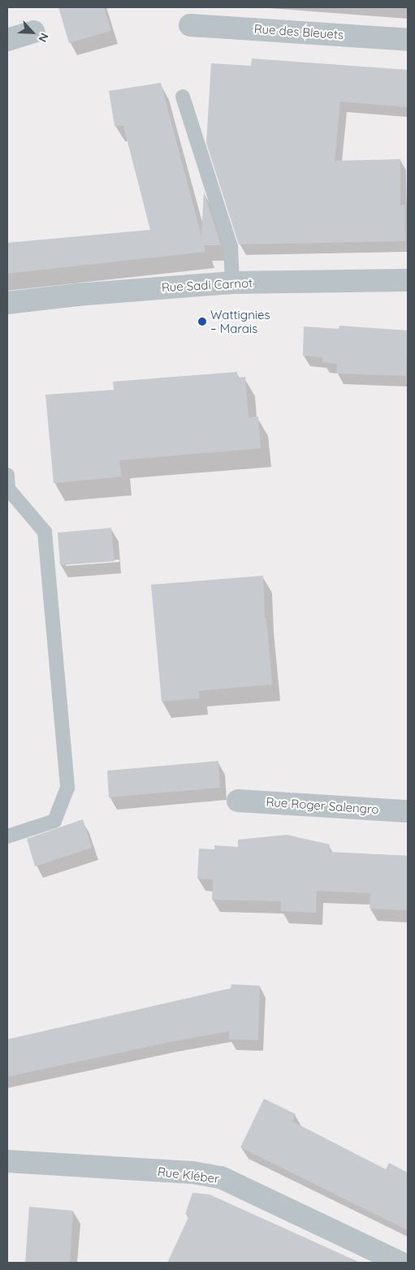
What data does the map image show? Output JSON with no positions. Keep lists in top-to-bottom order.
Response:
{
  "streets": {
    "street": [
      "Rue des Bleuets",
      "Rue Sadi Carnot",
      "Rue Roger Salengro",
      "Rue Kléber"
    ]
  },
  "places": ["Wattignies – Marais"],
  "north": "bottom right"
}
